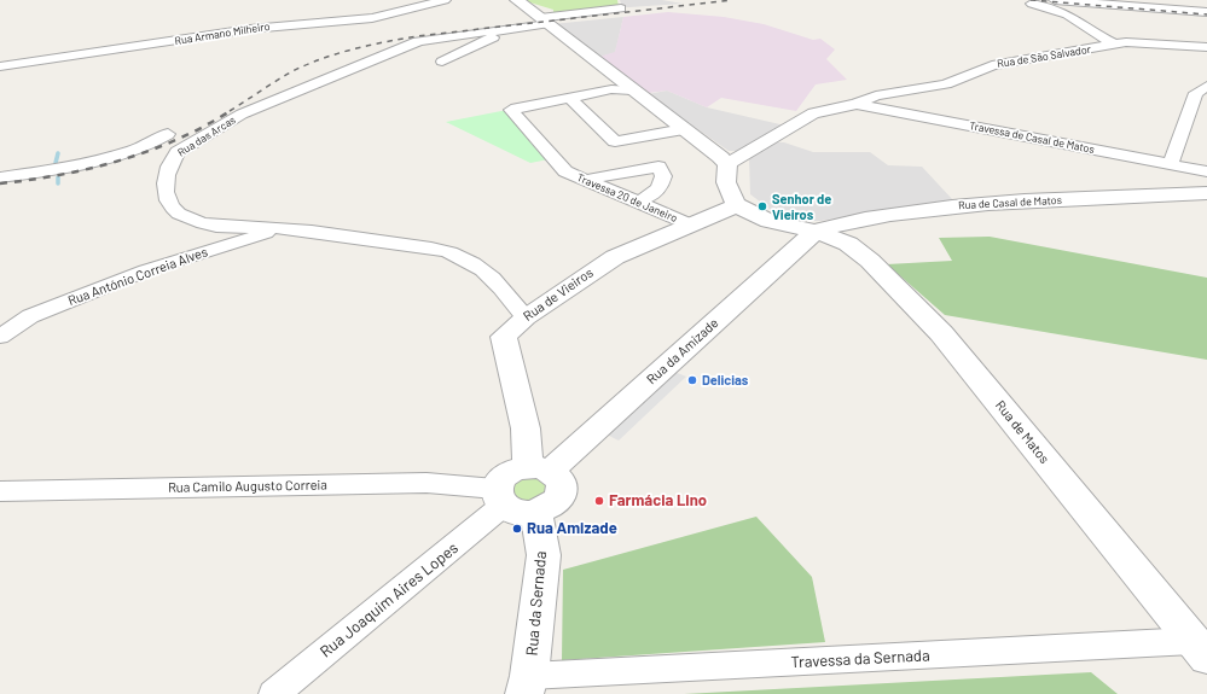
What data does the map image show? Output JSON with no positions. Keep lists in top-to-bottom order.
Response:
{
  "streets": {
    "street": [
      "Rua Armano Milheiro",
      "Rua de São Salvador",
      "Rua das Arcas",
      "Travessa de Casal de Matos",
      "Travessa 20 de Janeiro",
      "Rua de Casal de Matos",
      "Rua António Correia Alves",
      "Rua de Vieiros",
      "Rua da Amizade",
      "Rua de Matos",
      "Rua Camilo Augusto Correia",
      "Rua Joaquim Aires Lopes",
      "Rua da Sernada",
      "Travessa da Sernada"
    ]
  },
  "crossings": [
    ["Rua de São Salvador", "Travessa de Casal de Matos"],
    ["Rua das Arcas", "Rua António Correia Alves"],
    ["Rua das Arcas", "Rua de Vieiros"],
    ["Travessa 20 de Janeiro", "Rua de Vieiros"],
    ["Rua de Casal de Matos", "Rua da Amizade"],
    ["Rua de Casal de Matos", "Rua de Matos"],
    ["Rua de Vieiros", "Rua da Amizade"],
    ["Rua de Vieiros", "Rua Camilo Augusto Correia"],
    ["Rua de Vieiros", "Rua Joaquim Aires Lopes"],
    ["Rua de Vieiros", "Rua da Sernada"],
    ["Rua da Amizade", "Rua de Matos"],
    ["Rua da Amizade", "Rua Camilo Augusto Correia"],
    ["Rua da Amizade", "Rua Joaquim Aires Lopes"],
    ["Rua da Amizade", "Rua da Sernada"],
    ["Rua de Matos", "Travessa da Sernada"],
    ["Rua Camilo Augusto Correia", "Rua Joaquim Aires Lopes"],
    ["Rua Camilo Augusto Correia", "Rua da Sernada"],
    ["Rua Joaquim Aires Lopes", "Rua da Sernada"],
    ["Rua da Sernada", "Travessa da Sernada"]
  ],
  "places": [
    "Senhor de Vieiros",
    "Delicias",
    "Farmácia Lino",
    "Rua Amizade"
  ]
}
